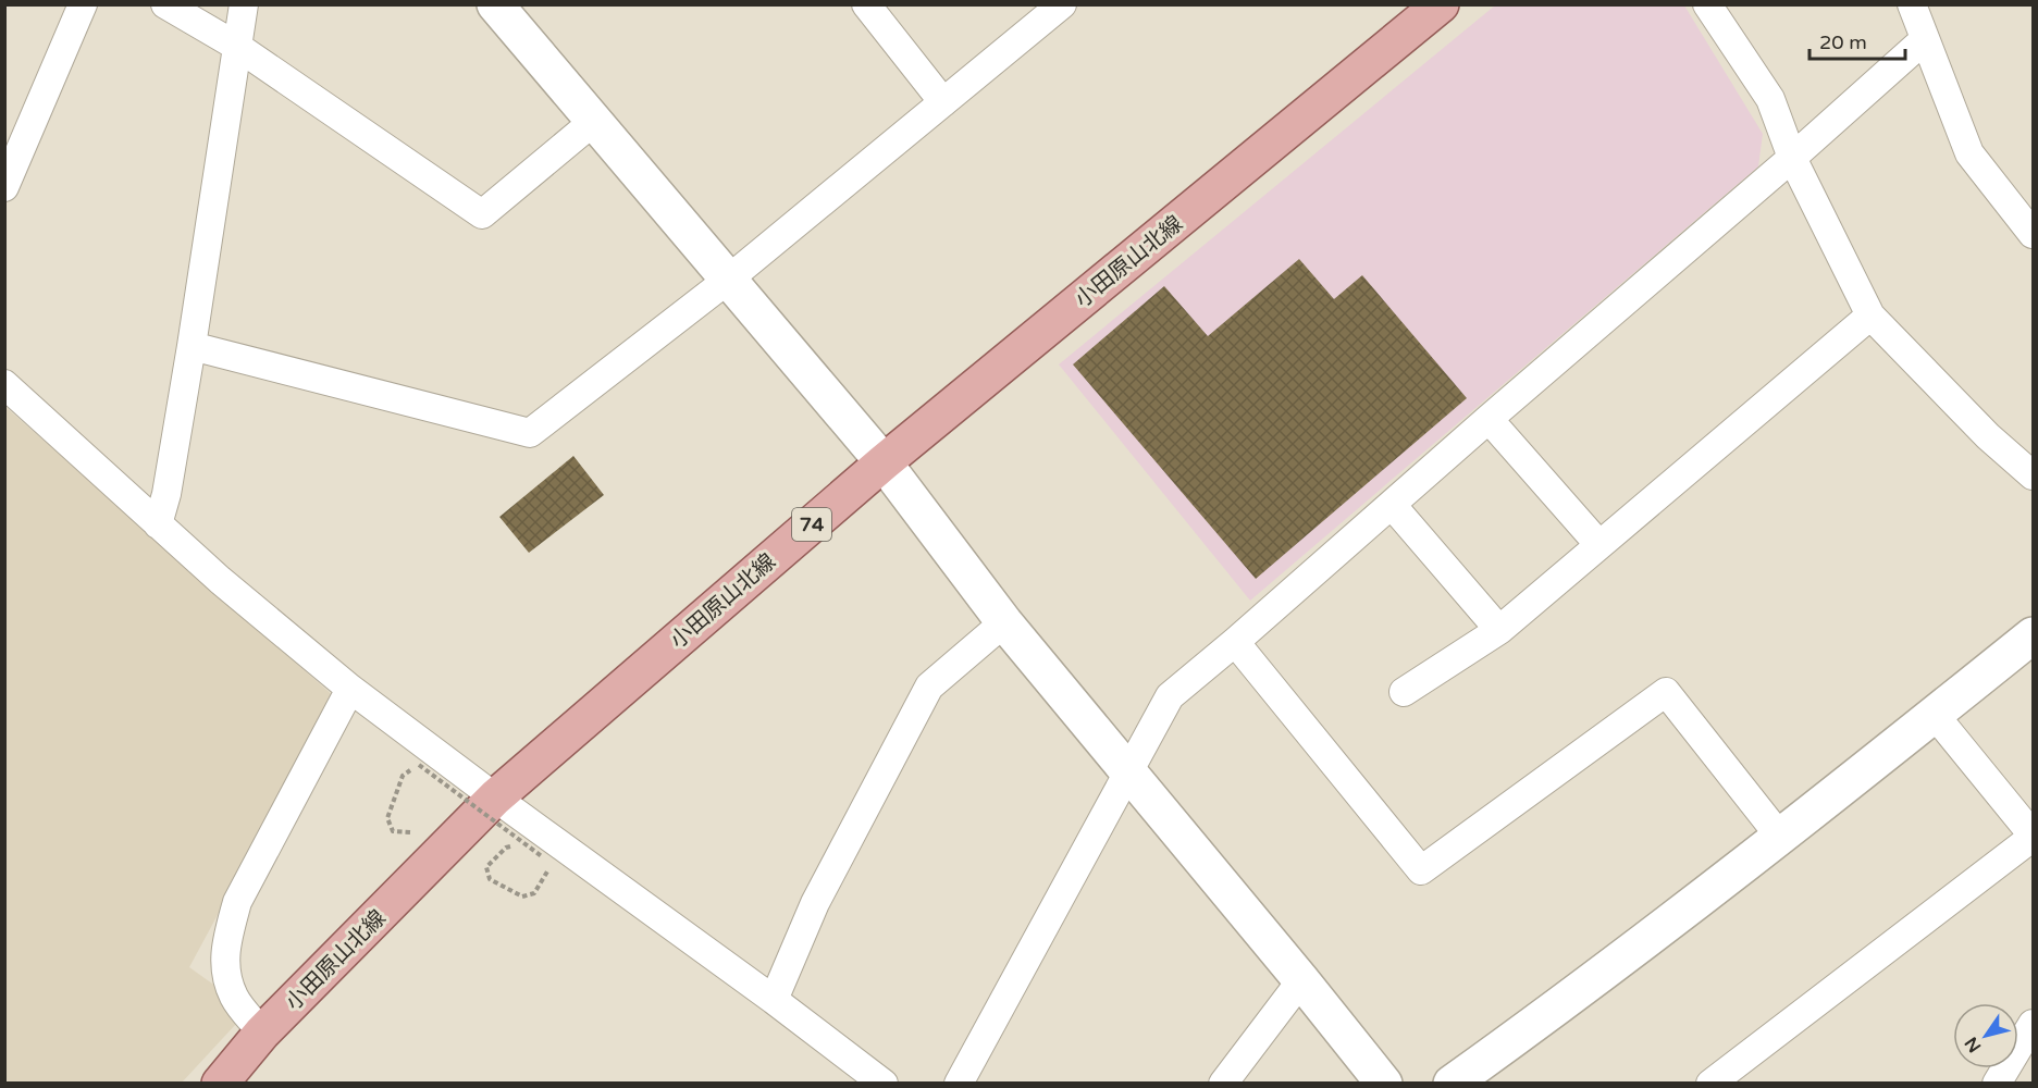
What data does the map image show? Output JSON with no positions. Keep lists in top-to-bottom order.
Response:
{
  "streets": {
    "main road": ["小田原山北線", "74"]
  },
  "scale_bar": "20 m",
  "north": "bottom left"
}
